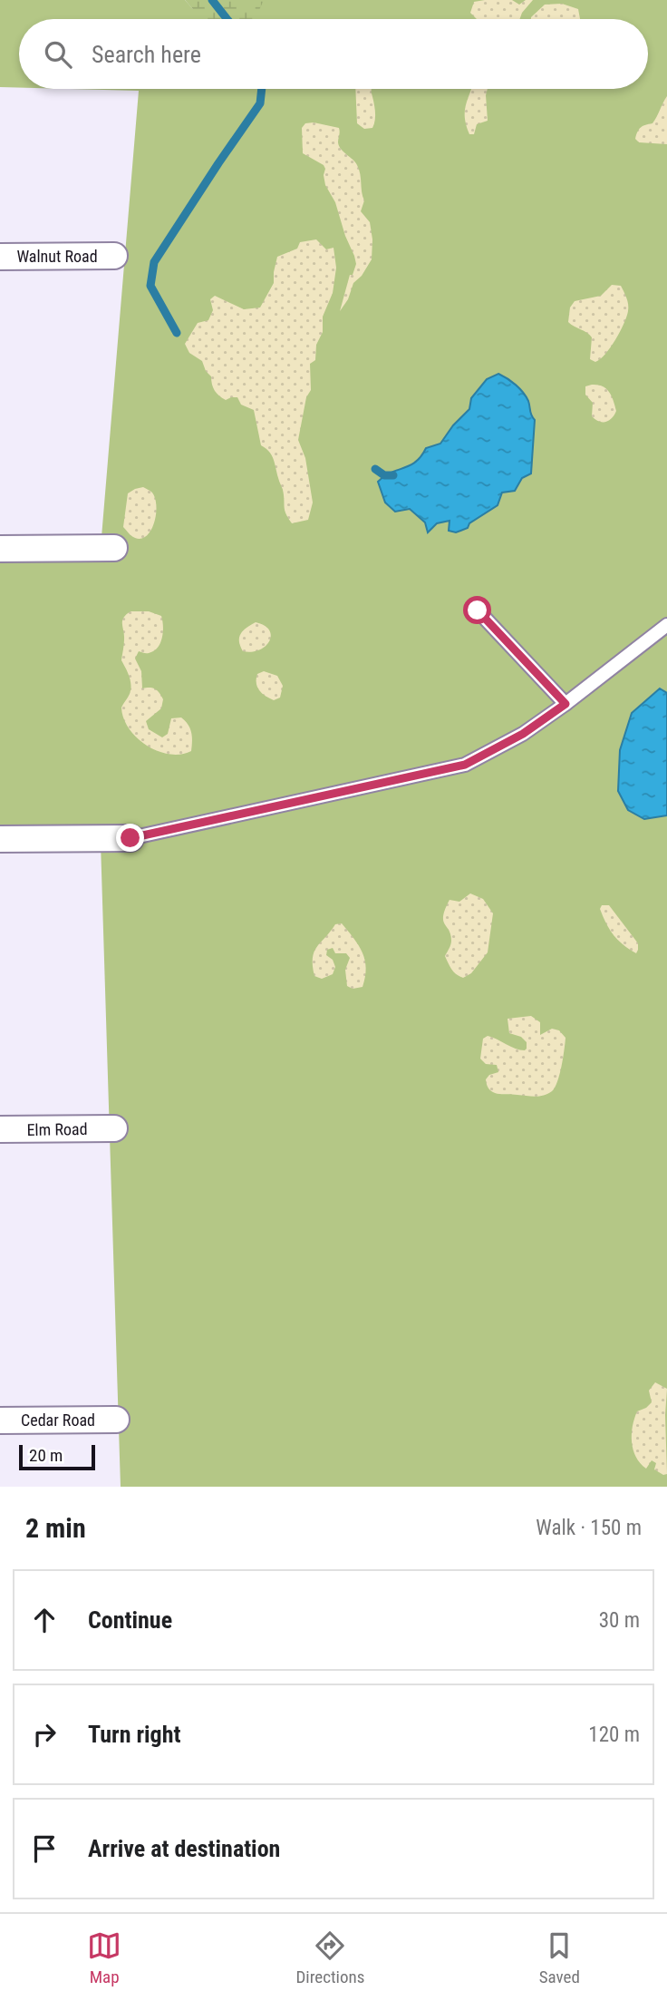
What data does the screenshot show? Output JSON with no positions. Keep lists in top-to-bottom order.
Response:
{
  "streets": {
    "street": ["Walnut Road", "Elm Road", "Cedar Road"]
  },
  "scale_bar": "20 m",
  "page": {
    "search": "Search here",
    "scale": "20 m",
    "heading": ["2 min", "Walk · 150 m"],
    "list": [
      ["Continue", "30 m"],
      ["Turn right", "120 m"],
      "Arrive at destination"
    ],
    "nav": ["Map", "Directions", "Saved"]
  }
}
